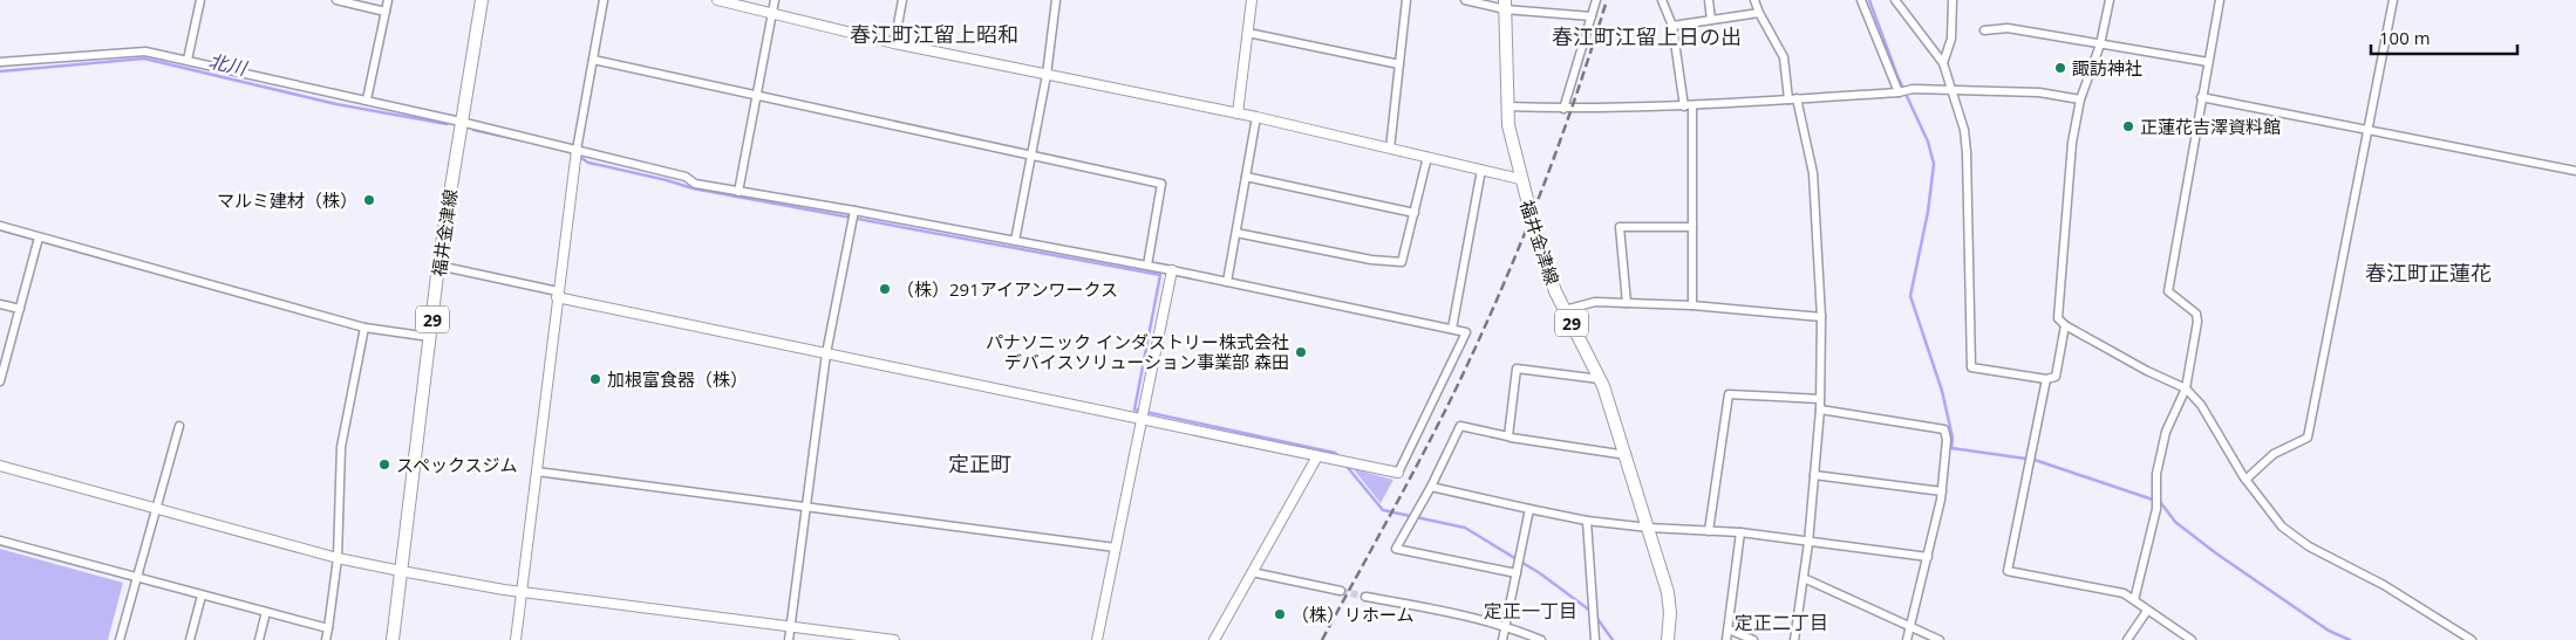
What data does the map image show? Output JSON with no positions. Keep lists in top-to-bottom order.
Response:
{
  "streets": {
    "main road": ["福井金津線", "29"]
  },
  "districts": [
    "春江町江留上昭和",
    "春江町江留上日の出",
    "春江町正蓮花",
    "定正町",
    "定正一丁目",
    "定正二丁目"
  ],
  "water": ["北川"],
  "places": [
    "諏訪神社",
    "正蓮花吉澤資料館",
    "マルミ建材（株）",
    "（株）291アイアンワークス",
    "パナソニック インダストリー株式会社 デバイスソリューション事業部 森田",
    "加根富食器（株）",
    "スペックスジム",
    "（株）リホーム"
  ],
  "scale_bar": "100 m"
}
